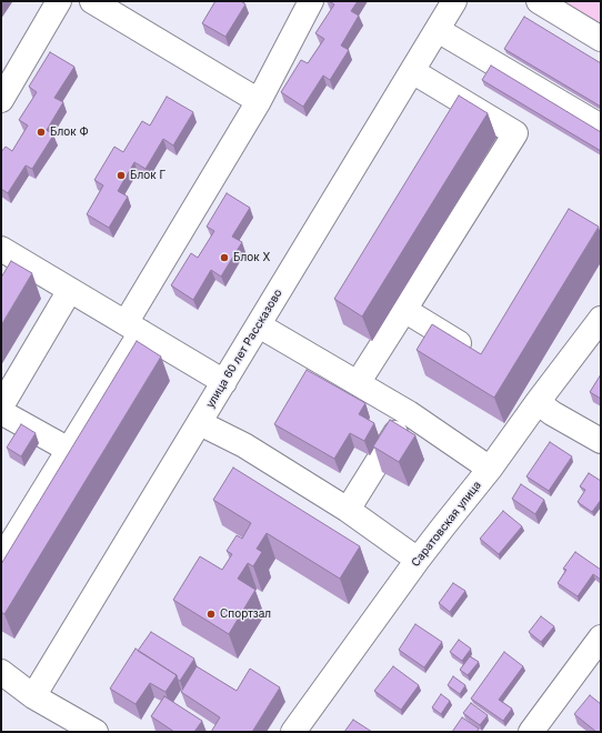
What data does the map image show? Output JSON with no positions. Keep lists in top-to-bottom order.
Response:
{
  "streets": {
    "street": ["улица 60 лет Рассказово", "Саратовская улица"]
  },
  "places": [
    "Блок Ф",
    "Блок Г",
    "Блок Х",
    "Спортзал"
  ]
}
